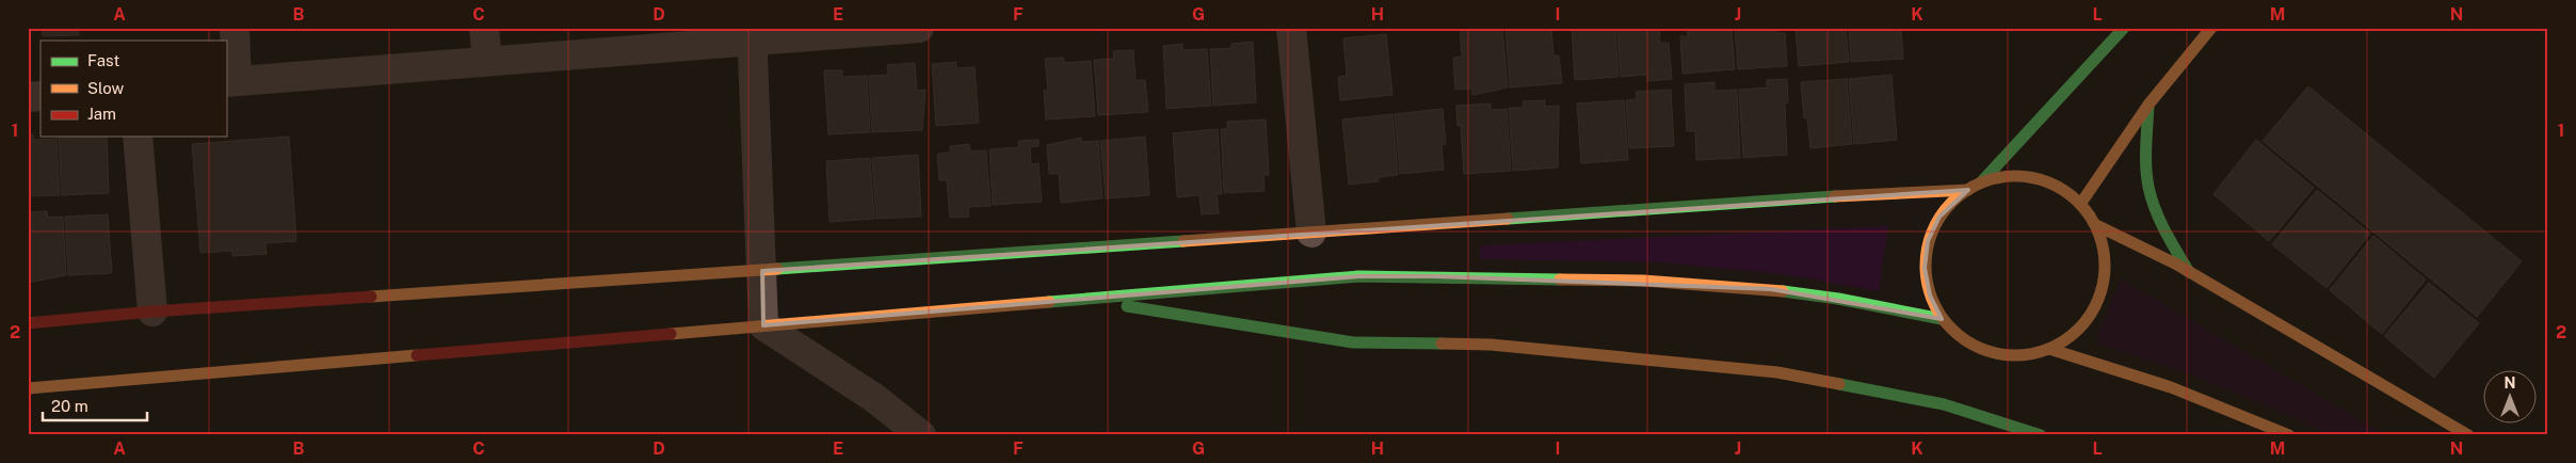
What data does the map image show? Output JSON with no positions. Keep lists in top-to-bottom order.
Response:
{
  "legend": ["Fast", "Slow", "Jam"],
  "scale_bar": "20 m",
  "north": "top",
  "grid": {
    "columns": [
      "A",
      "B",
      "C",
      "D",
      "E",
      "F",
      "G",
      "H",
      "I",
      "J",
      "K",
      "L",
      "M",
      "N"
    ],
    "rows": ["1", "2"]
  }
}
